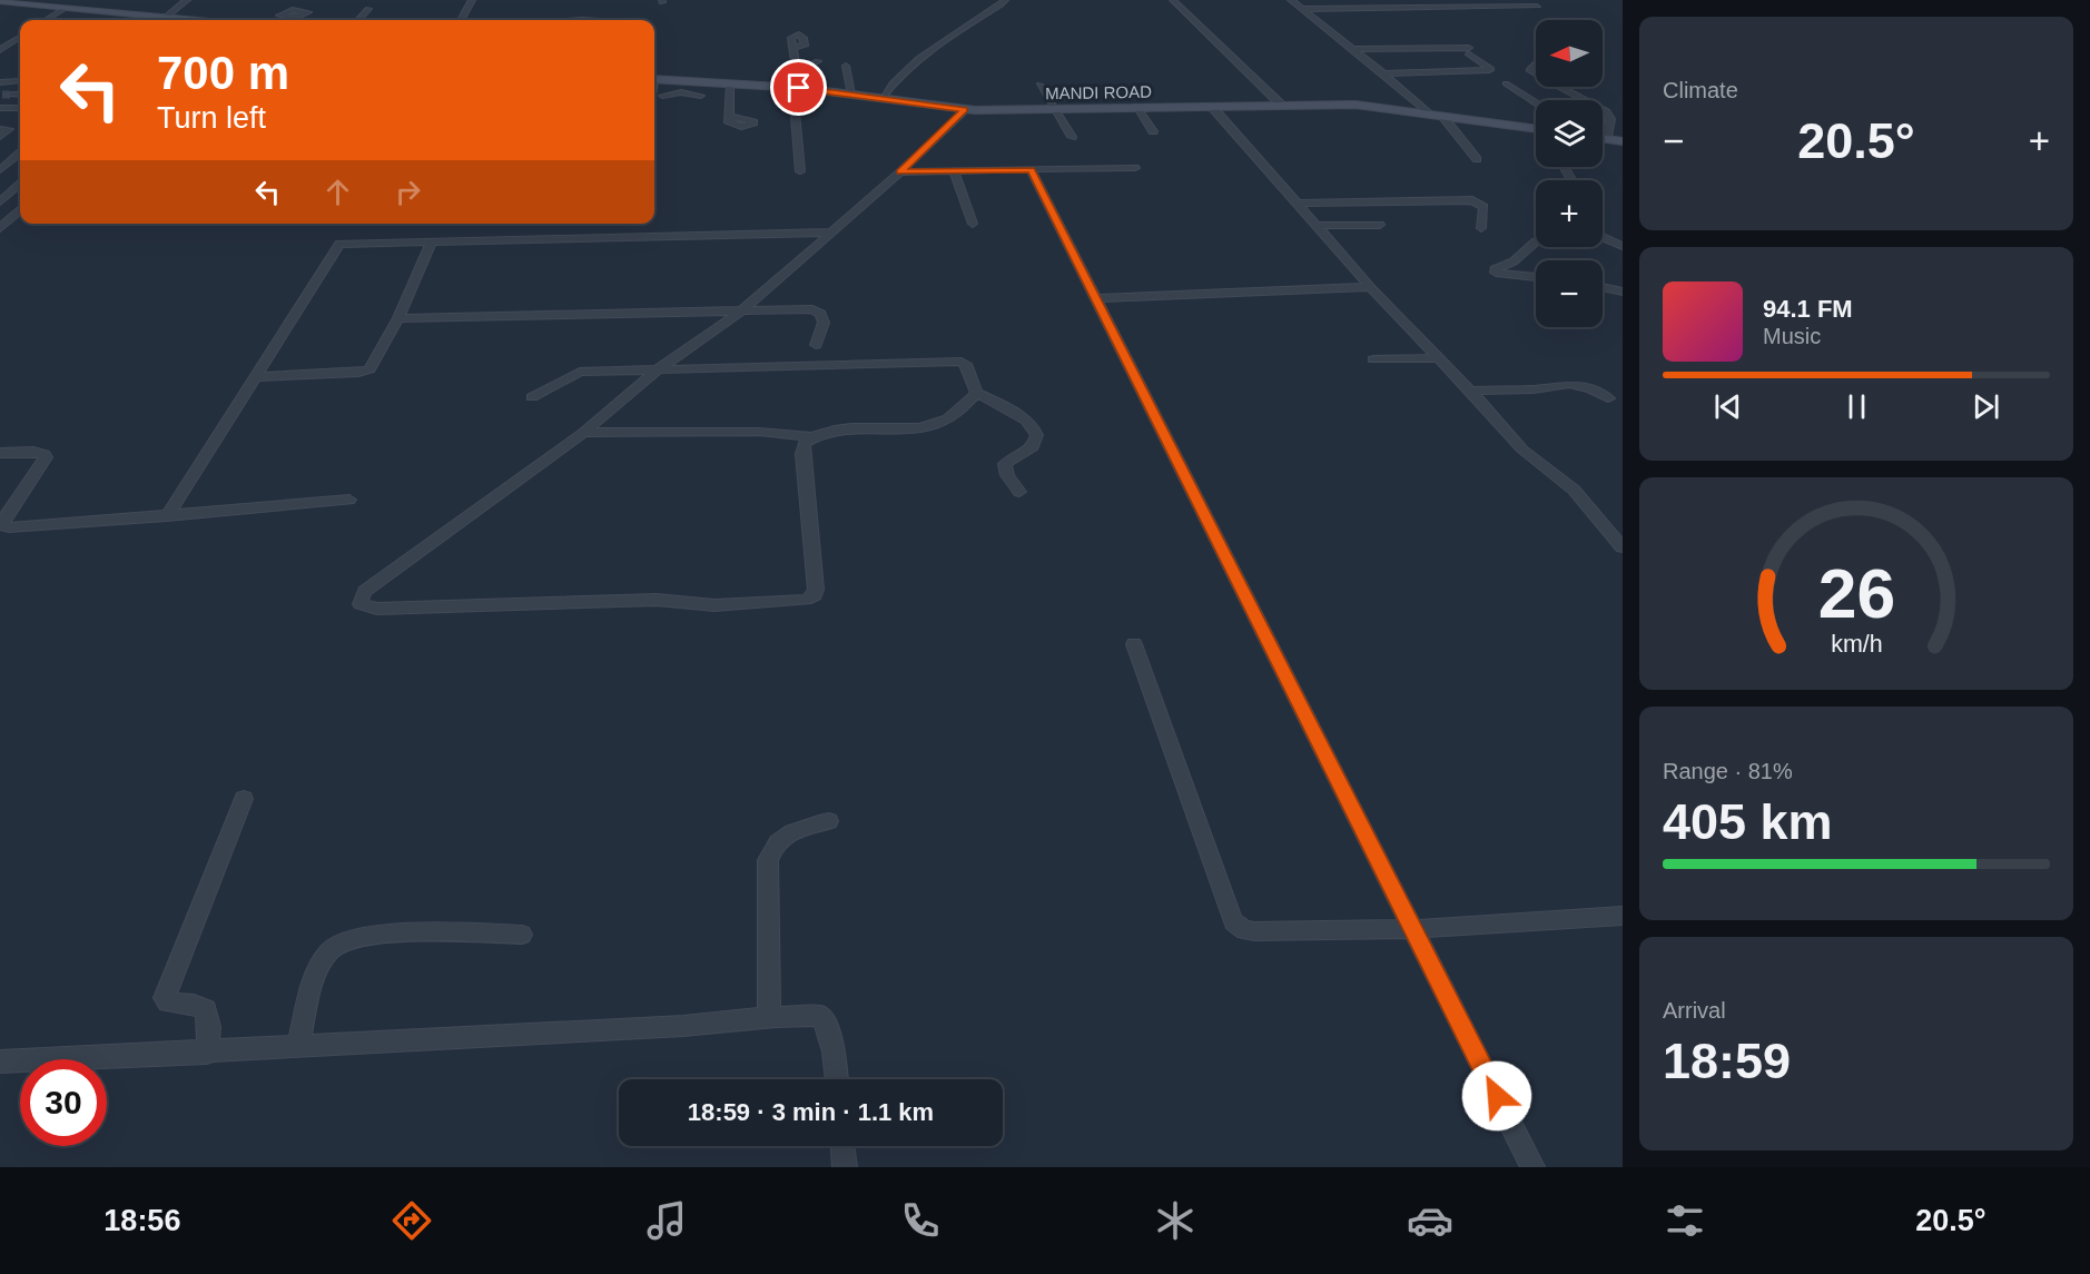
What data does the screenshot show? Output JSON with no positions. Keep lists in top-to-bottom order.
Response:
{
  "streets": {
    "street": ["MANDI ROAD"]
  },
  "north": "left",
  "page": {
    "tile": [
      "Climate",
      ["Range · 81%", "405 km"],
      ["Arrival", "18:59"]
    ],
    "map_buttons": ["+", "−"],
    "turn": ["700 m", "Turn left"],
    "heat": ["−", "20.5°", "+"],
    "song": ["94.1 FM", "Music"],
    "limit": "30",
    "trip": "18:59 · 3 min · 1.1 km",
    "tabs": ["18:56", "20.5°"],
    "gauge": ["26", "km/h"]
  }
}
